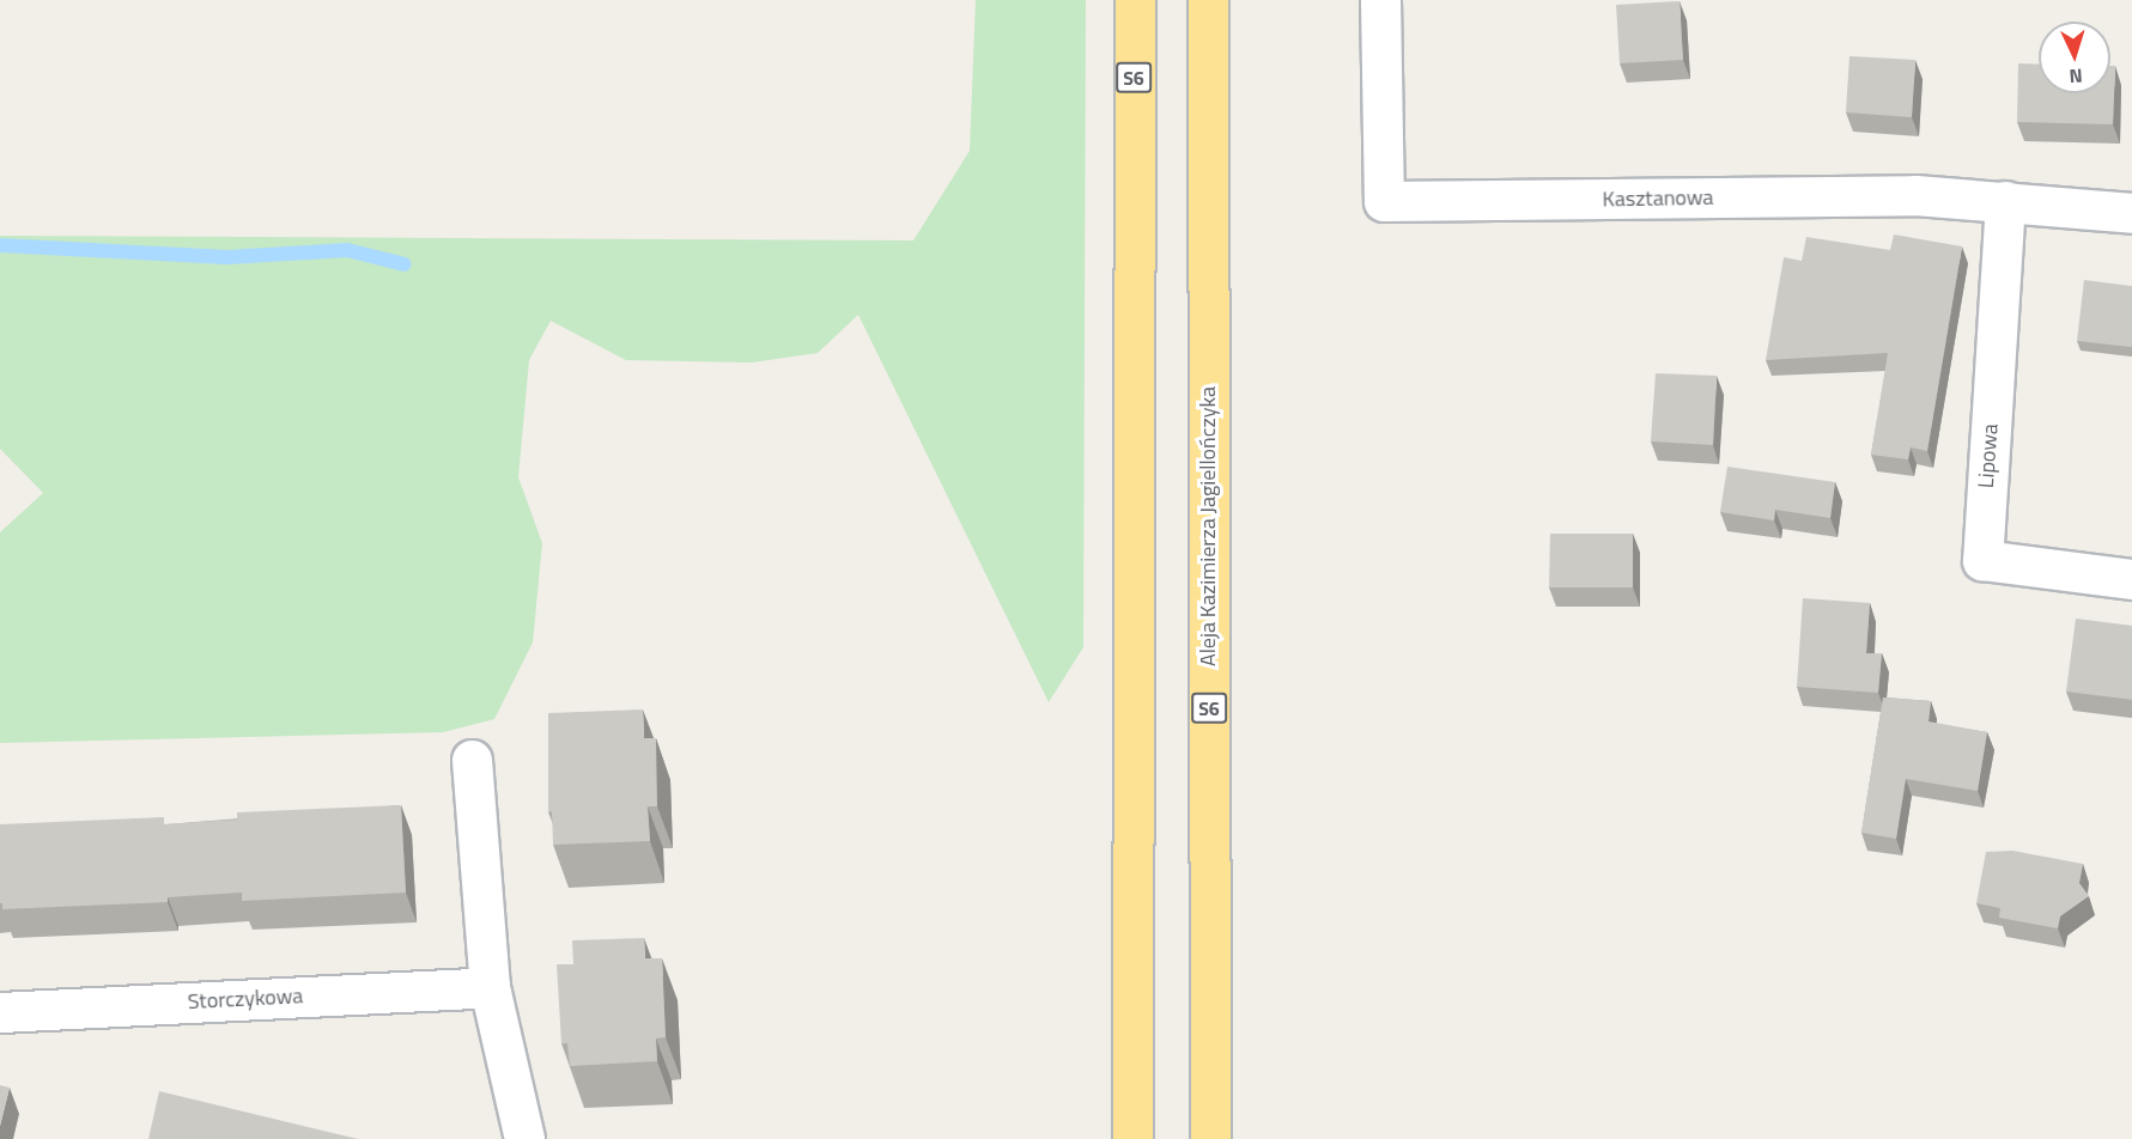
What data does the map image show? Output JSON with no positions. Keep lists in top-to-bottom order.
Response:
{
  "streets": {
    "highway": ["S6", "Aleja Kazimierza Jagiellończyka"],
    "street": ["Kasztanowa", "Lipowa", "Storczykowa"]
  },
  "crossings": [
    ["Kasztanowa", "Lipowa"]
  ],
  "north": "bottom"
}
